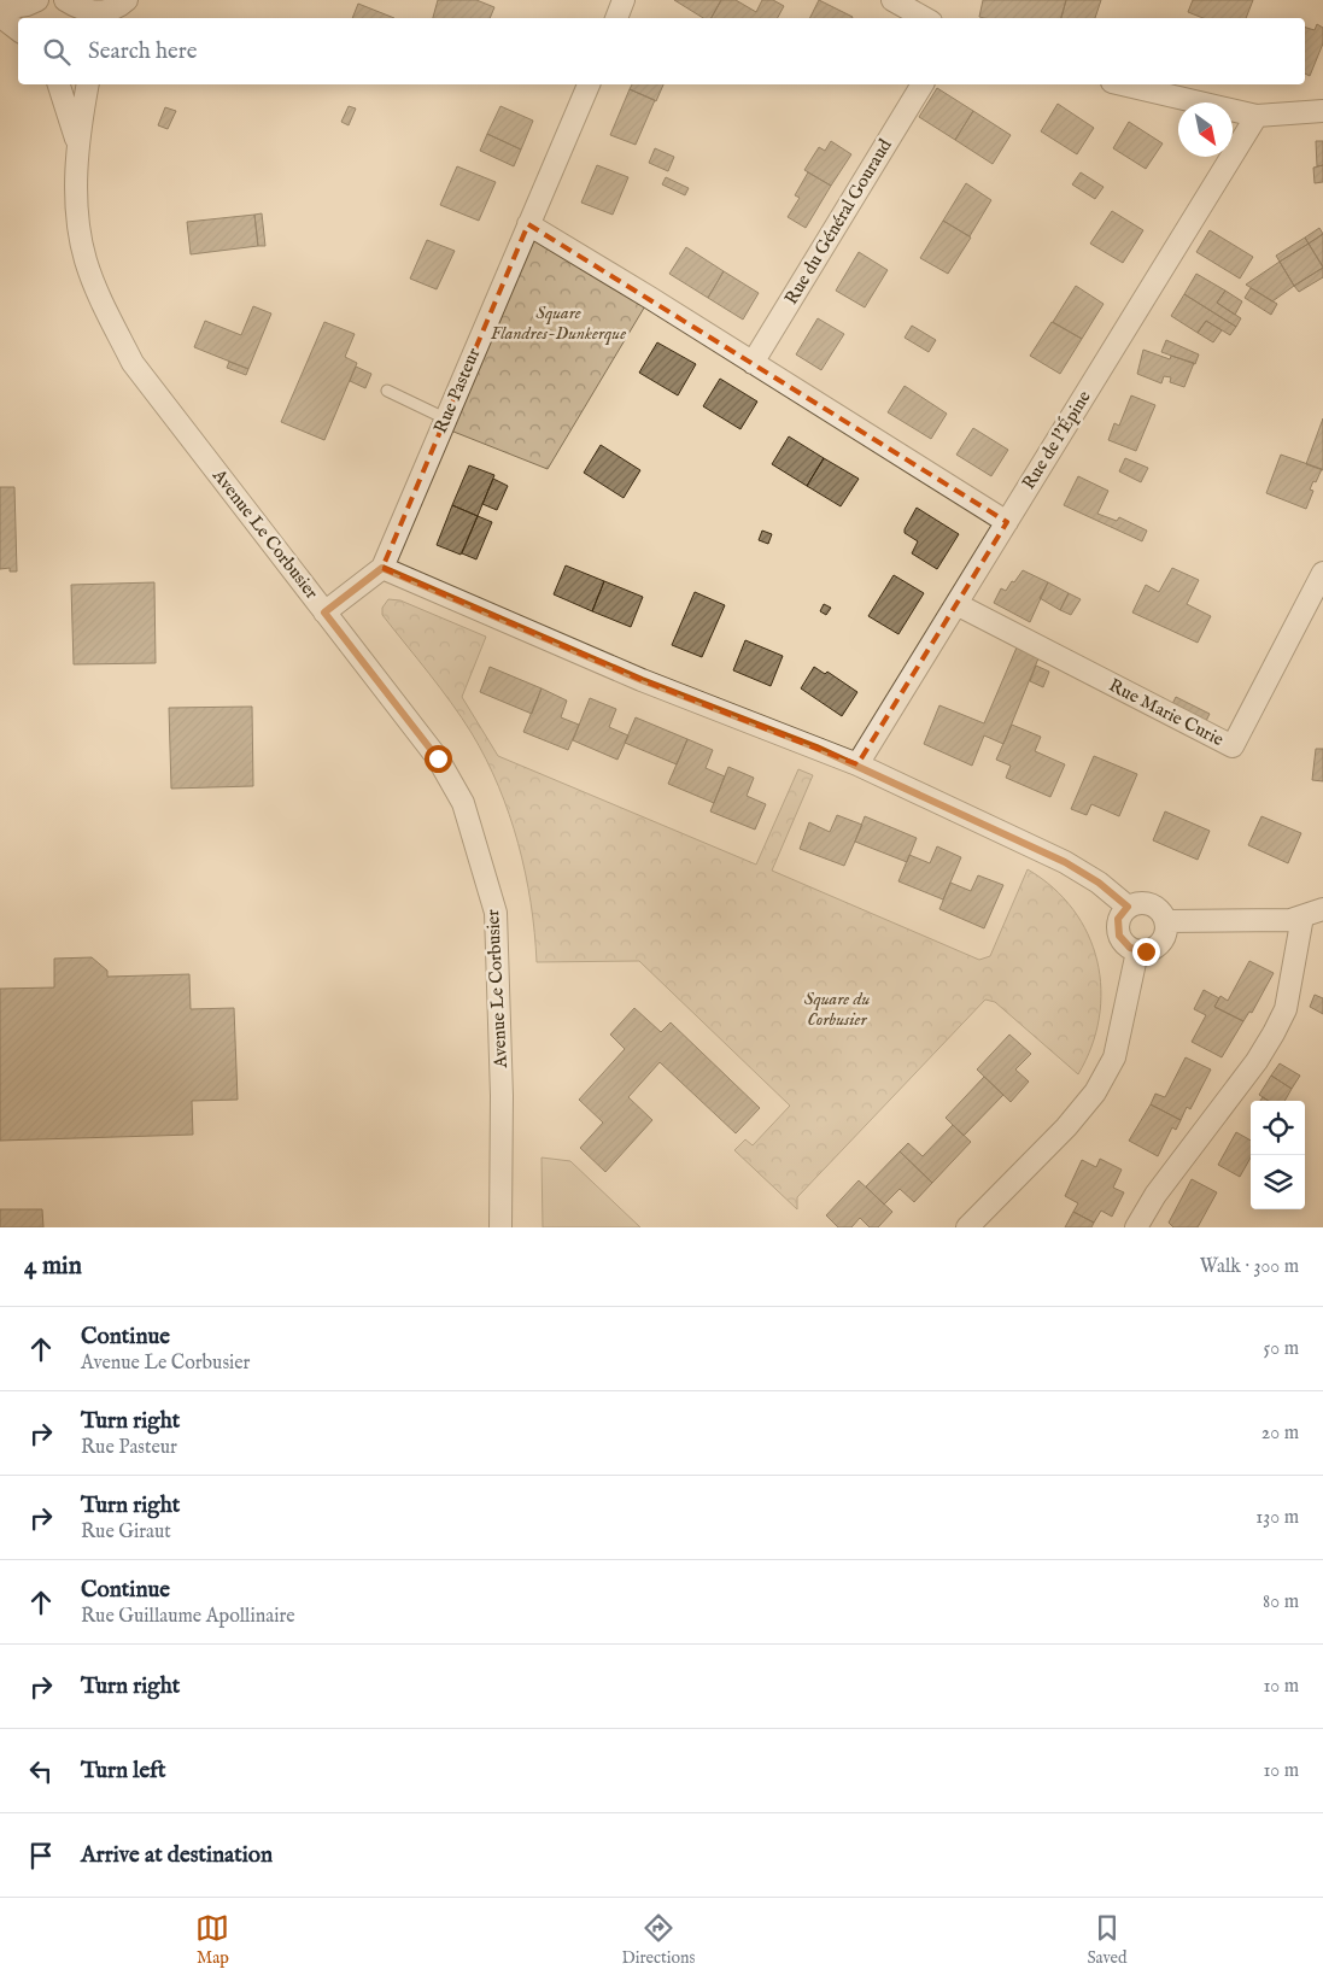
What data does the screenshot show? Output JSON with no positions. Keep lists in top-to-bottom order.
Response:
{
  "streets": {
    "street": [
      "Rue du Général Gouraud",
      "Rue Pasteur",
      "Rue de l'Épine",
      "Avenue Le Corbusier",
      "Rue Marie Curie"
    ]
  },
  "crossings": [
    ["Rue Pasteur", "Avenue Le Corbusier"],
    ["Rue de l'Épine", "Rue Marie Curie"]
  ],
  "parks": ["Square Flandres-Dunkerque", "Square du Corbusier"],
  "north": "bottom right",
  "page": {
    "search": "Search here",
    "heading": ["4 min", "Walk · 300 m"],
    "list": [
      ["Continue", "Avenue Le Corbusier", "50 m"],
      ["Turn right", "Rue Pasteur", "20 m"],
      ["Turn right", "Rue Giraut", "130 m"],
      ["Continue", "Rue Guillaume Apollinaire", "80 m"],
      ["Turn right", "10 m"],
      ["Turn left", "10 m"],
      "Arrive at destination"
    ],
    "nav": ["Map", "Directions", "Saved"]
  }
}
